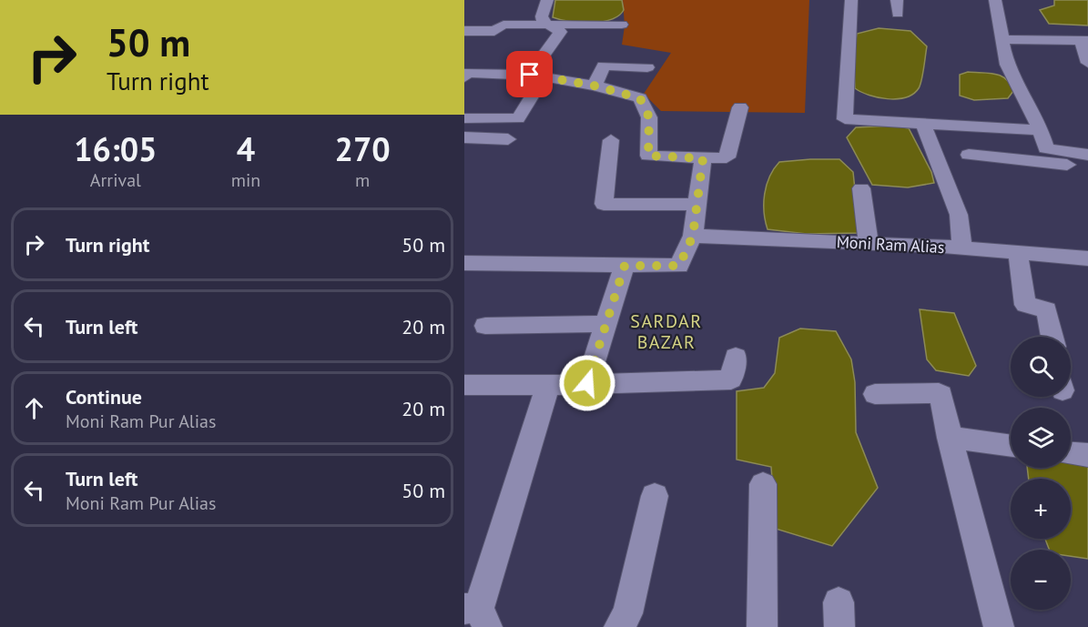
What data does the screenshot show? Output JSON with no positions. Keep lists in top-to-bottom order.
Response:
{
  "streets": {
    "street": ["Moni Ram Alias"]
  },
  "districts": ["SARDAR BAZAR"],
  "page": {
    "turn": ["50 m", "Turn right"],
    "eta": [
      "16:05",
      "Arrival",
      "4",
      "min",
      "270",
      "m"
    ],
    "list": [
      {
        "name": "Turn right",
        "value": "50 m"
      },
      {
        "name": "Turn left",
        "value": "20 m"
      },
      {
        "name": "Continue",
        "note": "Moni Ram Pur Alias",
        "value": "20 m"
      },
      {
        "name": "Turn left",
        "note": "Moni Ram Pur Alias",
        "value": "50 m"
      }
    ],
    "map_buttons": ["+", "−"]
  }
}
